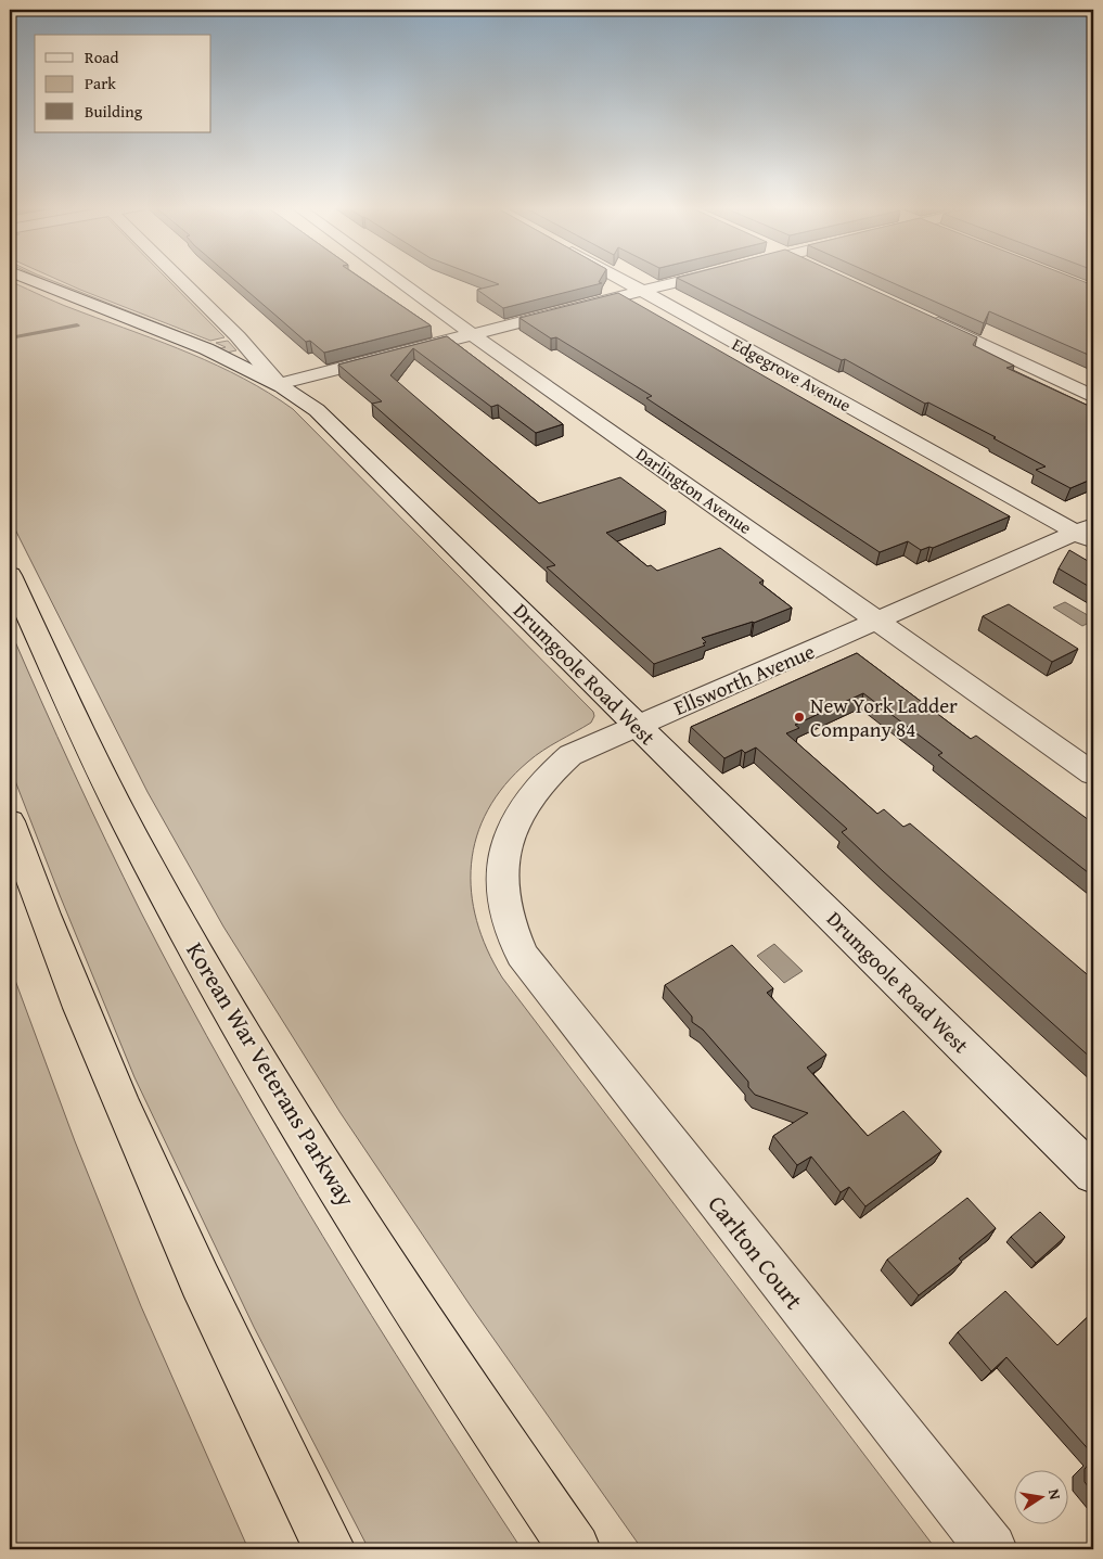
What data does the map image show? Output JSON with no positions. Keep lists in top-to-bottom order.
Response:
{
  "streets": {
    "highway": ["Korean War Veterans Parkway"],
    "street": [
      "Edgegrove Avenue",
      "Darlington Avenue",
      "Drumgoole Road West",
      "Ellsworth Avenue",
      "Carlton Court"
    ]
  },
  "crossings": [
    ["Edgegrove Avenue", "Ellsworth Avenue"],
    ["Darlington Avenue", "Ellsworth Avenue"],
    ["Drumgoole Road West", "Ellsworth Avenue"],
    ["Ellsworth Avenue", "Carlton Court"]
  ],
  "places": ["New York Ladder Company 84"],
  "legend": ["Road", "Park", "Building"],
  "north": "right"
}
